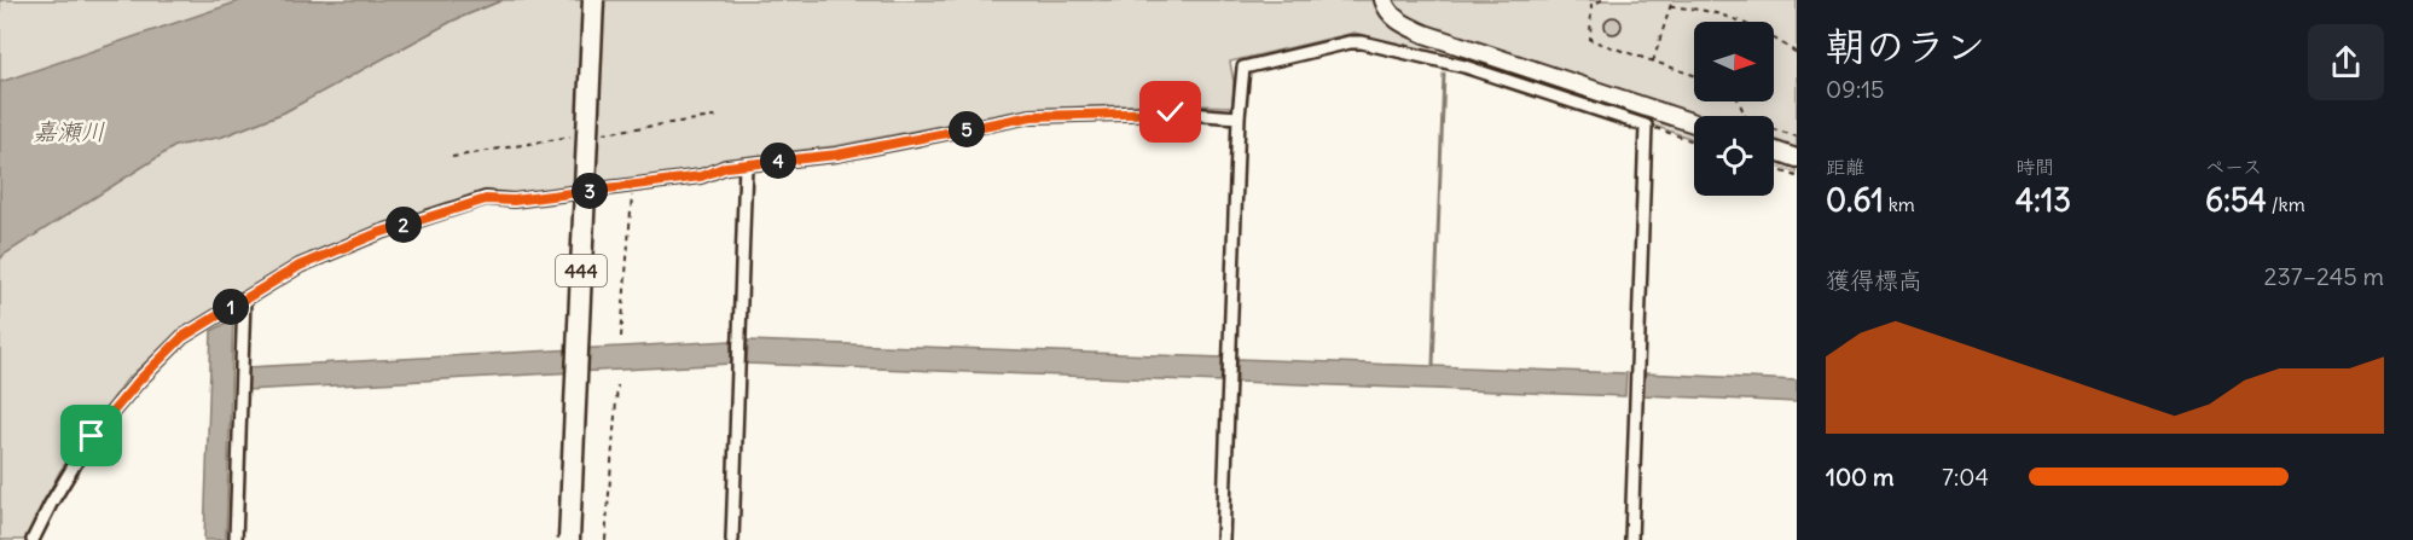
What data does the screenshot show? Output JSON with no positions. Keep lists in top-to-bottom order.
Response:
{
  "streets": {
    "highway": ["444"]
  },
  "water": ["嘉瀬川"],
  "north": "right",
  "page": {
    "heading": ["朝のラン", "09:15"],
    "pins": [
      "5",
      "4",
      "3",
      "2",
      "1"
    ],
    "stats": [
      ["距離", "0.61 km"],
      ["時間", "4:13"],
      ["ペース", "6:54 /km"]
    ],
    "chart": ["獲得標高", "237–245 m"],
    "list": [
      {
        "name": "100 m",
        "note": "7:04"
      }
    ]
  }
}
